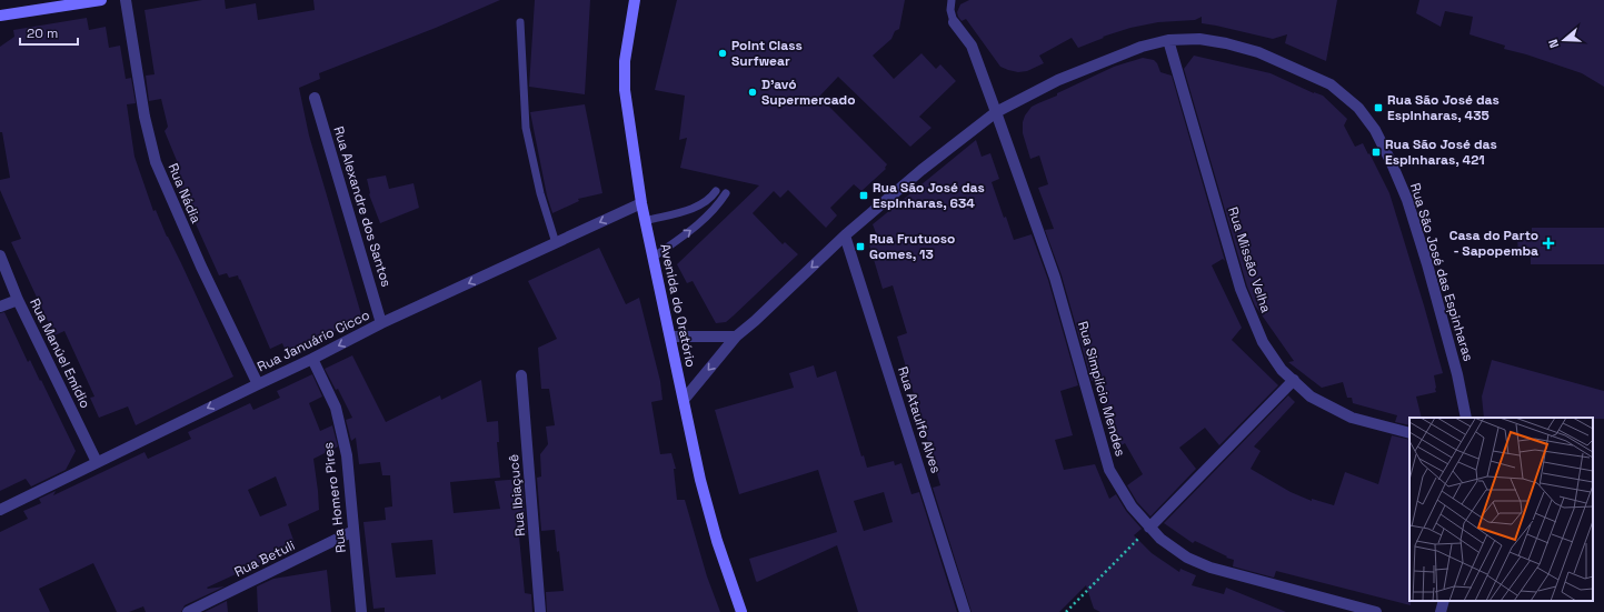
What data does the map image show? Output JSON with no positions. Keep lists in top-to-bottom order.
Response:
{
  "streets": {
    "main road": ["Avenida do Oratório"],
    "street": [
      "Rua Nádia",
      "Rua Alexandre dos Santos",
      "Rua Missão Velha",
      "Rua São José das Espinharas",
      "Rua Januário Cicco",
      "Rua Manúel Emídio",
      "Rua Simplício Mendes",
      "Rua Ataulfo Alves",
      "Rua Ibiaçucê",
      "Rua Homero Pires",
      "Rua Betuli"
    ]
  },
  "crossings": [
    ["Rua Nádia", "Rua Januário Cicco"],
    ["Rua Alexandre dos Santos", "Rua Januário Cicco"],
    ["Rua Missão Velha", "Rua São José das Espinharas"],
    ["Rua São José das Espinharas", "Avenida do Oratório"],
    ["Rua São José das Espinharas", "Rua Simplício Mendes"],
    ["Rua São José das Espinharas", "Rua Ataulfo Alves"],
    ["Avenida do Oratório", "Rua Januário Cicco"],
    ["Rua Januário Cicco", "Rua Manúel Emídio"],
    ["Rua Januário Cicco", "Rua Homero Pires"],
    ["Rua Homero Pires", "Rua Betuli"]
  ],
  "one_way": ["Rua Januário Cicco"],
  "places": {
    "other": ["Point Class Surfwear", "D'avó Supermercado"],
    "transit": [
      "Rua São José das Espinharas, 435",
      "Rua São José das Espinharas, 421",
      "Rua São José das Espinharas, 634",
      "Rua Frutuoso Gomes, 13"
    ],
    "health": ["Casa do Parto - Sapopemba"]
  },
  "scale_bar": "20 m",
  "north": "left"
}
